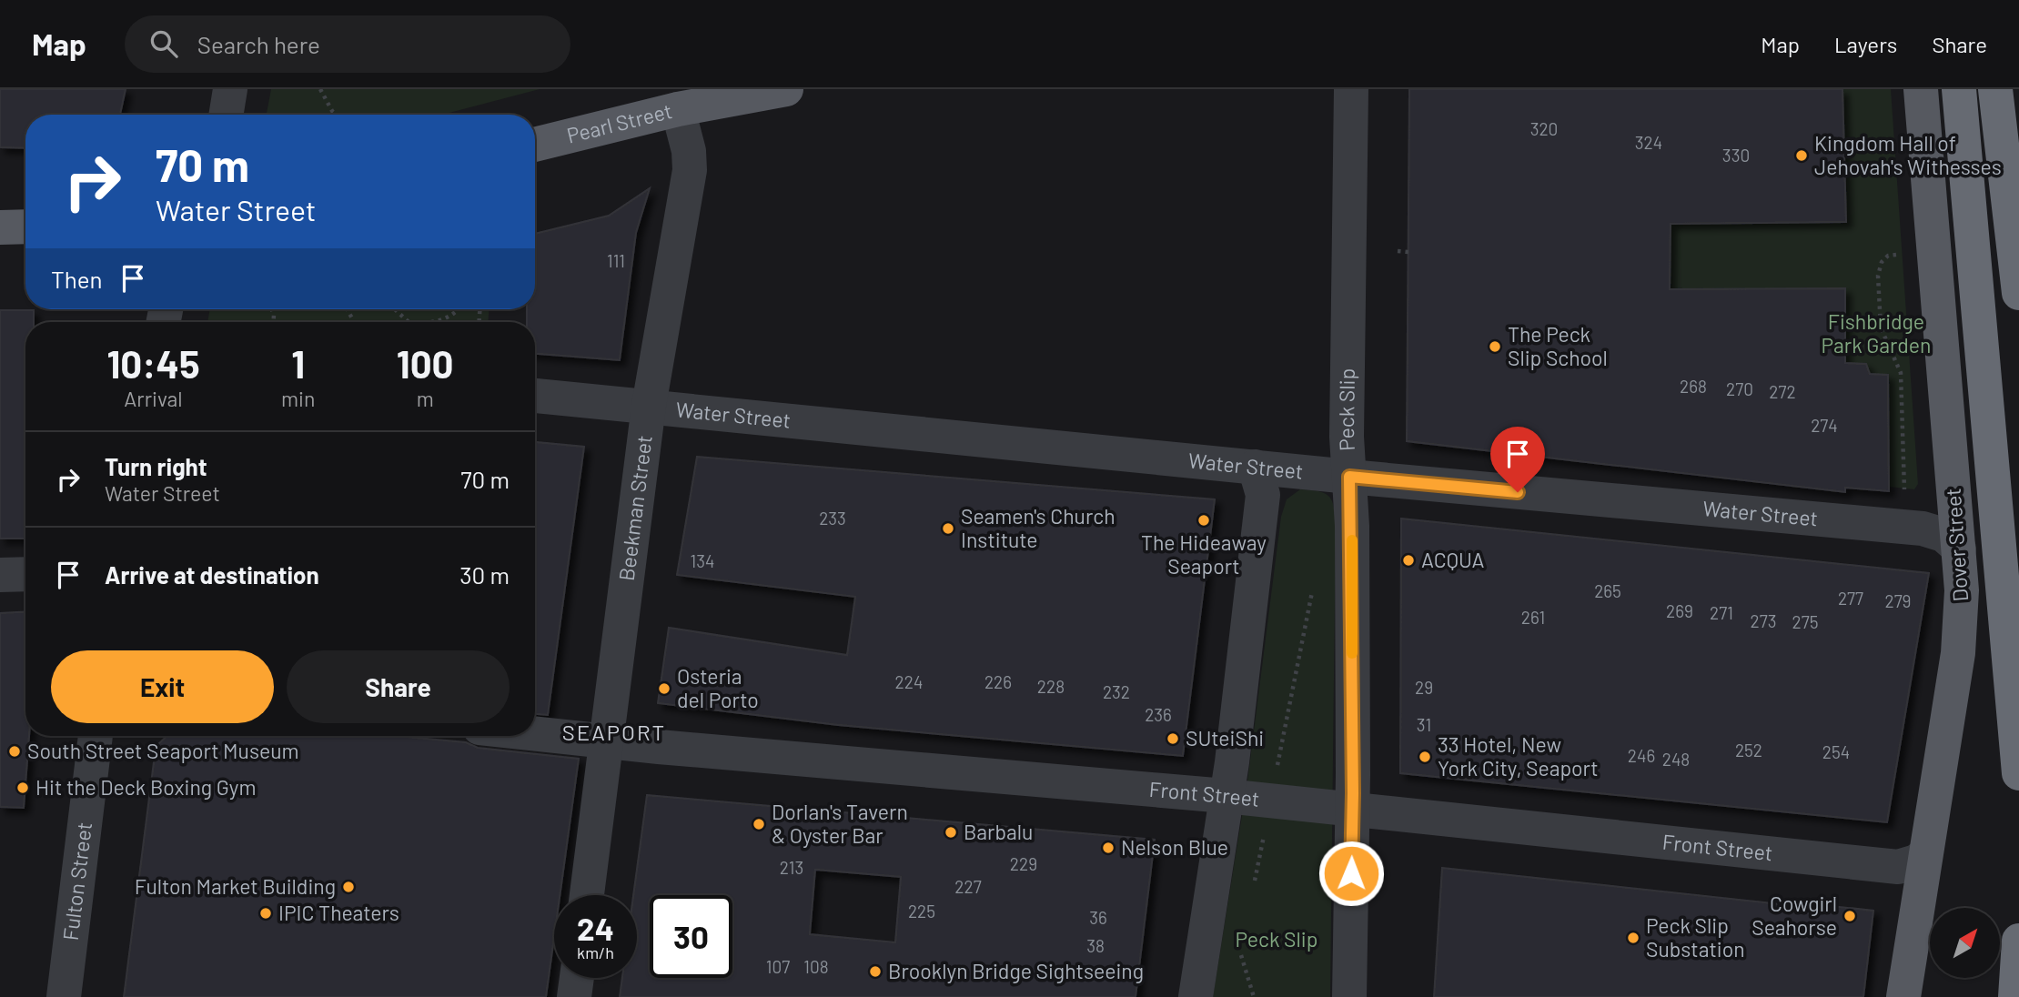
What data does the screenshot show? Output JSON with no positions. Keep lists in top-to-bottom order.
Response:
{
  "streets": {
    "main road": ["Pearl Street", "Dover Street"],
    "street": [
      "Peck Slip",
      "Water Street",
      "Beekman Street",
      "Front Street",
      "Fulton Street"
    ]
  },
  "crossings": [
    ["Pearl Street", "Beekman Street"],
    ["Peck Slip", "Water Street"],
    ["Peck Slip", "Front Street"],
    ["Water Street", "Beekman Street"],
    ["Water Street", "Dover Street"],
    ["Beekman Street", "Front Street"],
    ["Dover Street", "Front Street"]
  ],
  "districts": ["SEAPORT"],
  "parks": ["Fishbridge Park Garden", "Peck Slip"],
  "places": [
    "Kingdom Hall of Jehovah's Withesses",
    "The Peck Slip School",
    "The Hideaway Seaport",
    "Seamen's Church Institute",
    "ACQUA",
    "Osteria del Porto",
    "SUteiShi",
    "South Street Seaport Museum",
    "33 Hotel, New York City, Seaport",
    "Hit the Deck Boxing Gym",
    "Dorlan's Tavern & Oyster Bar",
    "Barbalu",
    "Nelson Blue",
    "Fulton Market Building",
    "IPIC Theaters",
    "Cowgirl Seahorse",
    "Peck Slip Substation",
    "Brooklyn Bridge Sightseeing"
  ],
  "house_numbers": [
    "320",
    "324",
    "330",
    "111",
    "268",
    "270",
    "272",
    "274",
    "233",
    "134",
    "265",
    "277",
    "279",
    "269",
    "271",
    "261",
    "273",
    "275",
    "224",
    "226",
    "228",
    "29",
    "232",
    "236",
    "31",
    "252",
    "254",
    "246",
    "248",
    "229",
    "213",
    "227",
    "225",
    "36",
    "38",
    "107",
    "108"
  ],
  "north": "top right",
  "page": {
    "header": "Map",
    "search": "Search here",
    "nav": ["Map", "Layers", "Share"],
    "turn": ["70 m", "Water Street"],
    "then": "Then",
    "eta": [
      "10:45",
      "Arrival",
      "1",
      "min",
      "100",
      "m"
    ],
    "list": [
      {
        "name": "Turn right",
        "note": "Water Street",
        "value": "70 m"
      },
      {
        "name": "Arrive at destination",
        "value": "30 m"
      }
    ],
    "buttons": ["Exit", "Share"],
    "speed": "24 km/h",
    "limit": "30"
  }
}
